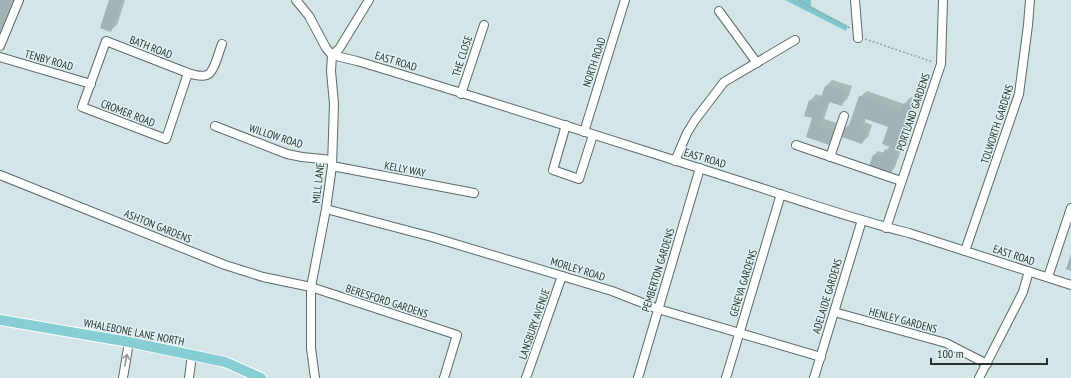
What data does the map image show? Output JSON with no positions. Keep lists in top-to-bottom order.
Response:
{
  "streets": {
    "main road": ["WHALEBONE LANE NORTH"],
    "street": [
      "BATH ROAD",
      "THE CLOSE",
      "TENBY ROAD",
      "EAST ROAD",
      "NORTH ROAD",
      "PORTLAND GARDENS",
      "CROMER ROAD",
      "TOLWORTH GARDENS",
      "WILLOW ROAD",
      "KELLY WAY",
      "MILL LANE",
      "ASHTON GARDENS",
      "MORLEY ROAD",
      "PEMBERTON GARDENS",
      "GENEVA GARDENS",
      "ADELAIDE GARDENS",
      "BERESFORD GARDENS",
      "HENLEY GARDENS",
      "LANSBURY AVENUE"
    ]
  },
  "crossings": [
    ["BATH ROAD", "TENBY ROAD"],
    ["BATH ROAD", "CROMER ROAD"],
    ["THE CLOSE", "EAST ROAD"],
    ["TENBY ROAD", "CROMER ROAD"],
    ["EAST ROAD", "NORTH ROAD"],
    ["EAST ROAD", "PORTLAND GARDENS"],
    ["EAST ROAD", "TOLWORTH GARDENS"],
    ["EAST ROAD", "MILL LANE"],
    ["EAST ROAD", "PEMBERTON GARDENS"],
    ["EAST ROAD", "GENEVA GARDENS"],
    ["EAST ROAD", "ADELAIDE GARDENS"],
    ["WILLOW ROAD", "KELLY WAY"],
    ["WILLOW ROAD", "MILL LANE"],
    ["KELLY WAY", "MILL LANE"],
    ["MILL LANE", "ASHTON GARDENS"],
    ["MILL LANE", "MORLEY ROAD"],
    ["MILL LANE", "BERESFORD GARDENS"],
    ["ASHTON GARDENS", "BERESFORD GARDENS"],
    ["MORLEY ROAD", "PEMBERTON GARDENS"],
    ["MORLEY ROAD", "GENEVA GARDENS"],
    ["MORLEY ROAD", "ADELAIDE GARDENS"],
    ["MORLEY ROAD", "LANSBURY AVENUE"],
    ["ADELAIDE GARDENS", "HENLEY GARDENS"]
  ],
  "scale_bar": "100 m"
}
